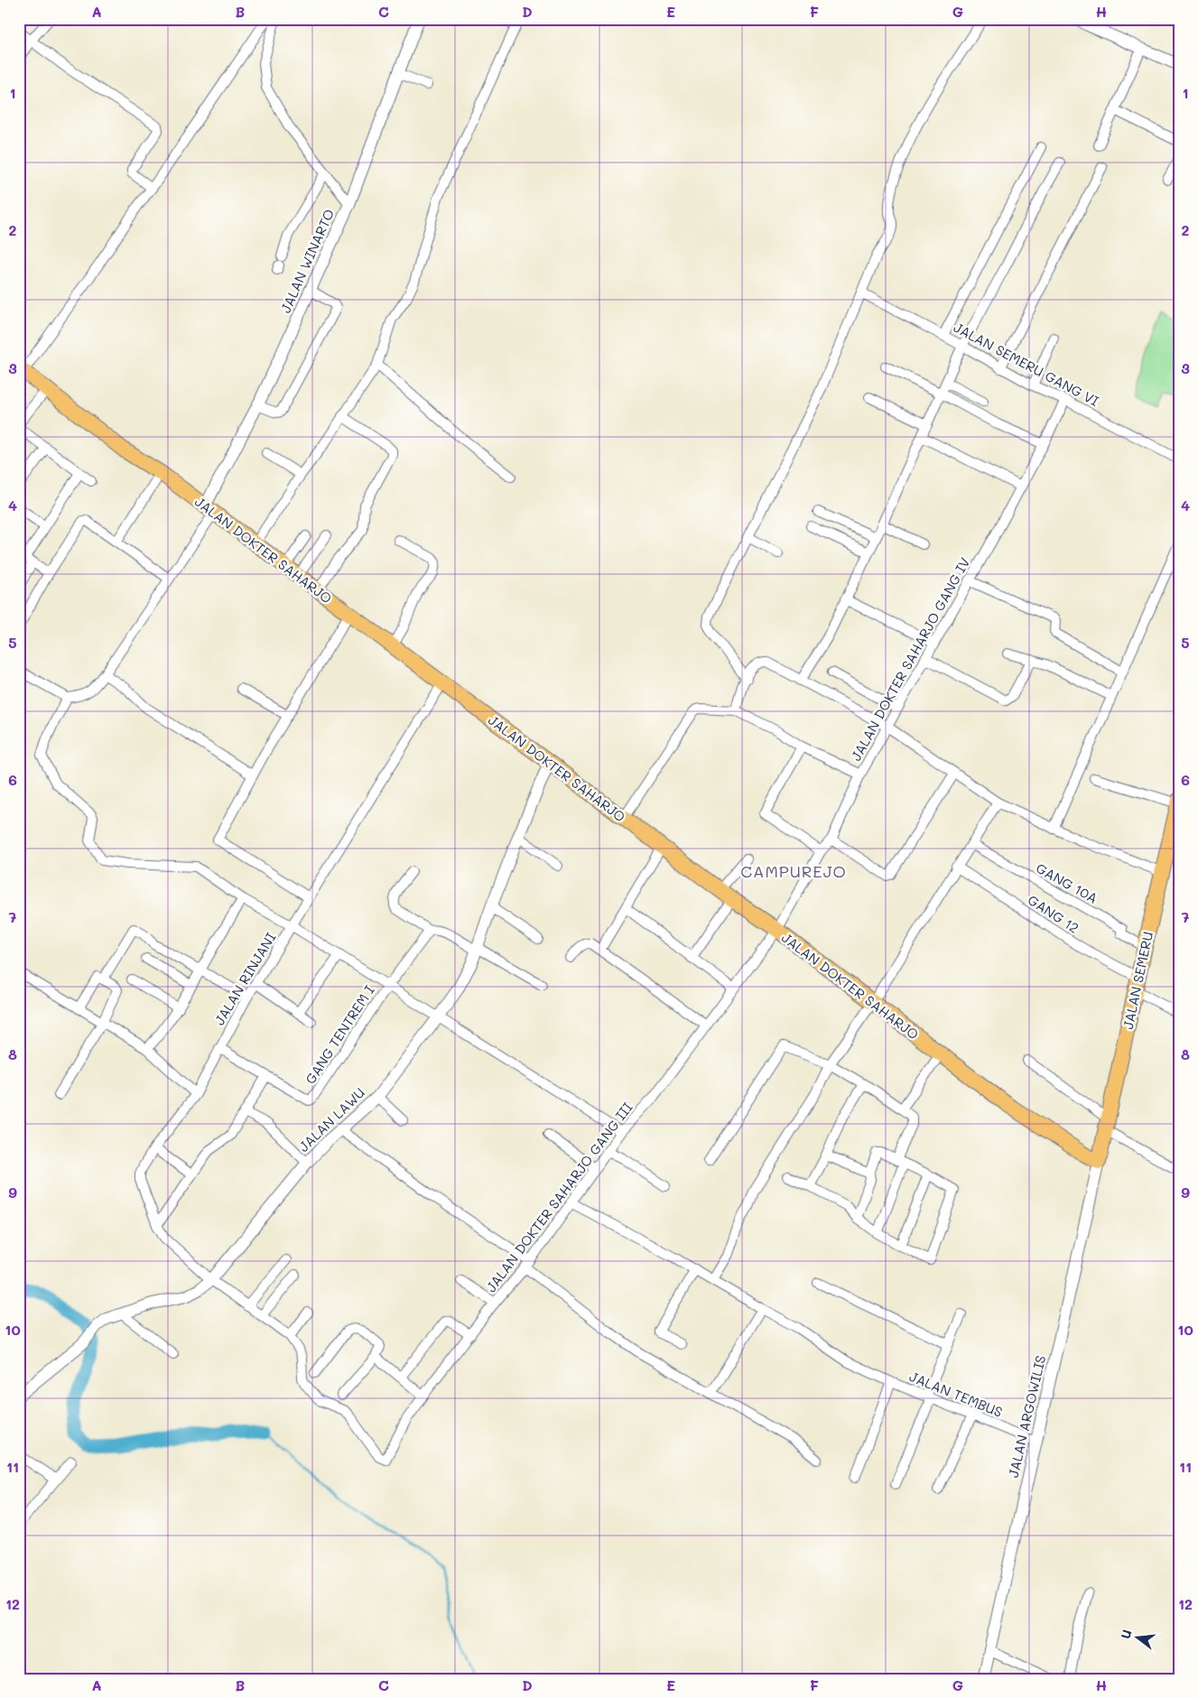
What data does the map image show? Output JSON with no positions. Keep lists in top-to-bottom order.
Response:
{
  "streets": {
    "highway": ["JALAN DOKTER SAHARJO", "JALAN SEMERU"],
    "street": [
      "JALAN WINARTO",
      "JALAN SEMERU GANG VI",
      "JALAN DOKTER SAHARJO GANG IV",
      "GANG 10A",
      "GANG 12",
      "JALAN RINJANI",
      "GANG TENTREM I",
      "JALAN LAWU",
      "JALAN DOKTER SAHARJO GANG III",
      "JALAN TEMBUS",
      "JALAN ARGOWILIS"
    ]
  },
  "crossings": [
    ["JALAN WINARTO", "JALAN DOKTER SAHARJO"],
    ["JALAN SEMERU GANG VI", "JALAN DOKTER SAHARJO GANG IV"],
    ["JALAN DOKTER SAHARJO", "JALAN DOKTER SAHARJO GANG IV"],
    ["JALAN DOKTER SAHARJO", "JALAN RINJANI"],
    ["JALAN DOKTER SAHARJO", "JALAN SEMERU"],
    ["JALAN DOKTER SAHARJO", "JALAN LAWU"],
    ["JALAN DOKTER SAHARJO", "JALAN DOKTER SAHARJO GANG III"],
    ["JALAN DOKTER SAHARJO", "JALAN ARGOWILIS"],
    ["JALAN DOKTER SAHARJO GANG IV", "JALAN DOKTER SAHARJO GANG III"],
    ["GANG 10A", "JALAN SEMERU"],
    ["GANG 12", "JALAN SEMERU"],
    ["JALAN RINJANI", "GANG TENTREM I"],
    ["JALAN RINJANI", "JALAN LAWU"],
    ["JALAN RINJANI", "JALAN DOKTER SAHARJO GANG III"],
    ["JALAN SEMERU", "JALAN ARGOWILIS"],
    ["JALAN DOKTER SAHARJO GANG III", "JALAN TEMBUS"],
    ["JALAN TEMBUS", "JALAN ARGOWILIS"]
  ],
  "districts": ["CAMPUREJO"],
  "north": "left",
  "grid": {
    "columns": [
      "A",
      "B",
      "C",
      "D",
      "E",
      "F",
      "G",
      "H"
    ],
    "rows": [
      "1",
      "2",
      "3",
      "4",
      "5",
      "6",
      "7",
      "8",
      "9",
      "10",
      "11",
      "12"
    ]
  }
}
